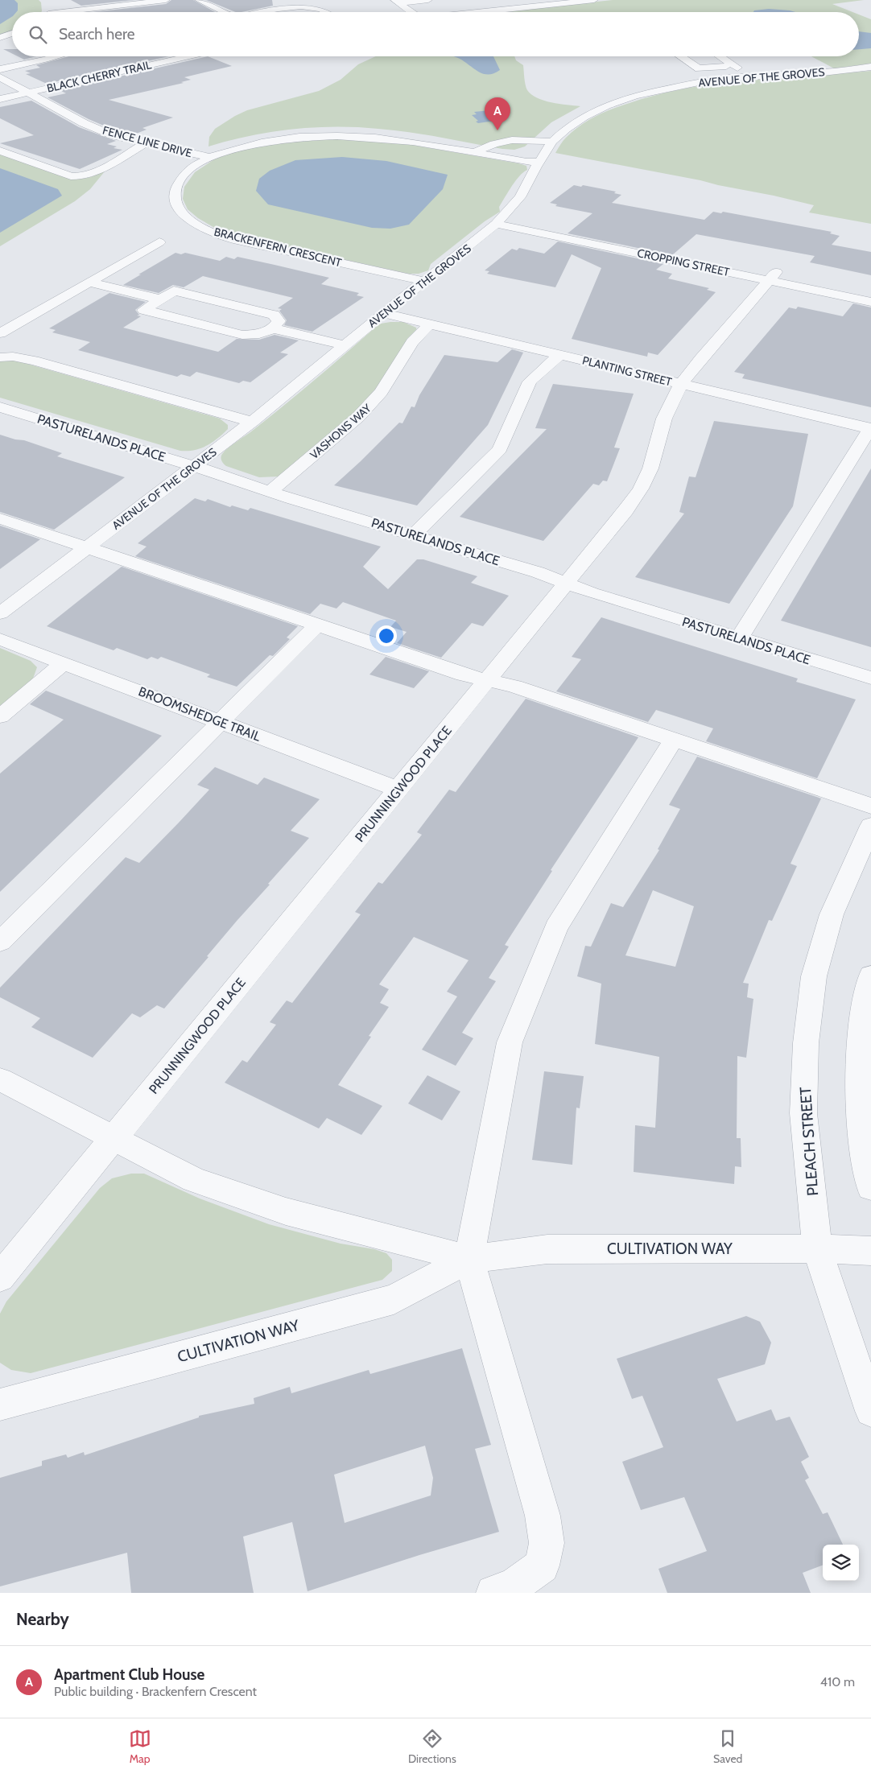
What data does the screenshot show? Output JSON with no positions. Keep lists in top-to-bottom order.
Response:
{
  "streets": {
    "street": [
      "BLACK CHERRY TRAIL",
      "AVENUE OF THE GROVES",
      "FENCE LINE DRIVE",
      "BRACKENFERN CRESCENT",
      "CROPPING STREET",
      "PLANTING STREET",
      "VASHONS WAY",
      "PASTURELANDS PLACE",
      "BROOMSHEDGE TRAIL",
      "PRUNNINGWOOD PLACE",
      "PLEACH STREET",
      "CULTIVATION WAY"
    ]
  },
  "crossings": [
    ["BLACK CHERRY TRAIL", "FENCE LINE DRIVE"],
    ["AVENUE OF THE GROVES", "BRACKENFERN CRESCENT"],
    ["AVENUE OF THE GROVES", "CROPPING STREET"],
    ["AVENUE OF THE GROVES", "PLANTING STREET"],
    ["AVENUE OF THE GROVES", "PASTURELANDS PLACE"],
    ["FENCE LINE DRIVE", "BRACKENFERN CRESCENT"],
    ["CROPPING STREET", "PRUNNINGWOOD PLACE"],
    ["PLANTING STREET", "VASHONS WAY"],
    ["PLANTING STREET", "PRUNNINGWOOD PLACE"],
    ["VASHONS WAY", "PASTURELANDS PLACE"],
    ["PASTURELANDS PLACE", "PRUNNINGWOOD PLACE"],
    ["BROOMSHEDGE TRAIL", "PRUNNINGWOOD PLACE"],
    ["PRUNNINGWOOD PLACE", "CULTIVATION WAY"],
    ["PLEACH STREET", "CULTIVATION WAY"]
  ],
  "page": {
    "search": "Search here",
    "pins": "A",
    "heading": "Nearby",
    "list": [
      {
        "mark": "A",
        "name": "Apartment Club House",
        "note": "Public building · Brackenfern Crescent",
        "value": "410 m"
      }
    ],
    "nav": ["Map", "Directions", "Saved"]
  }
}
